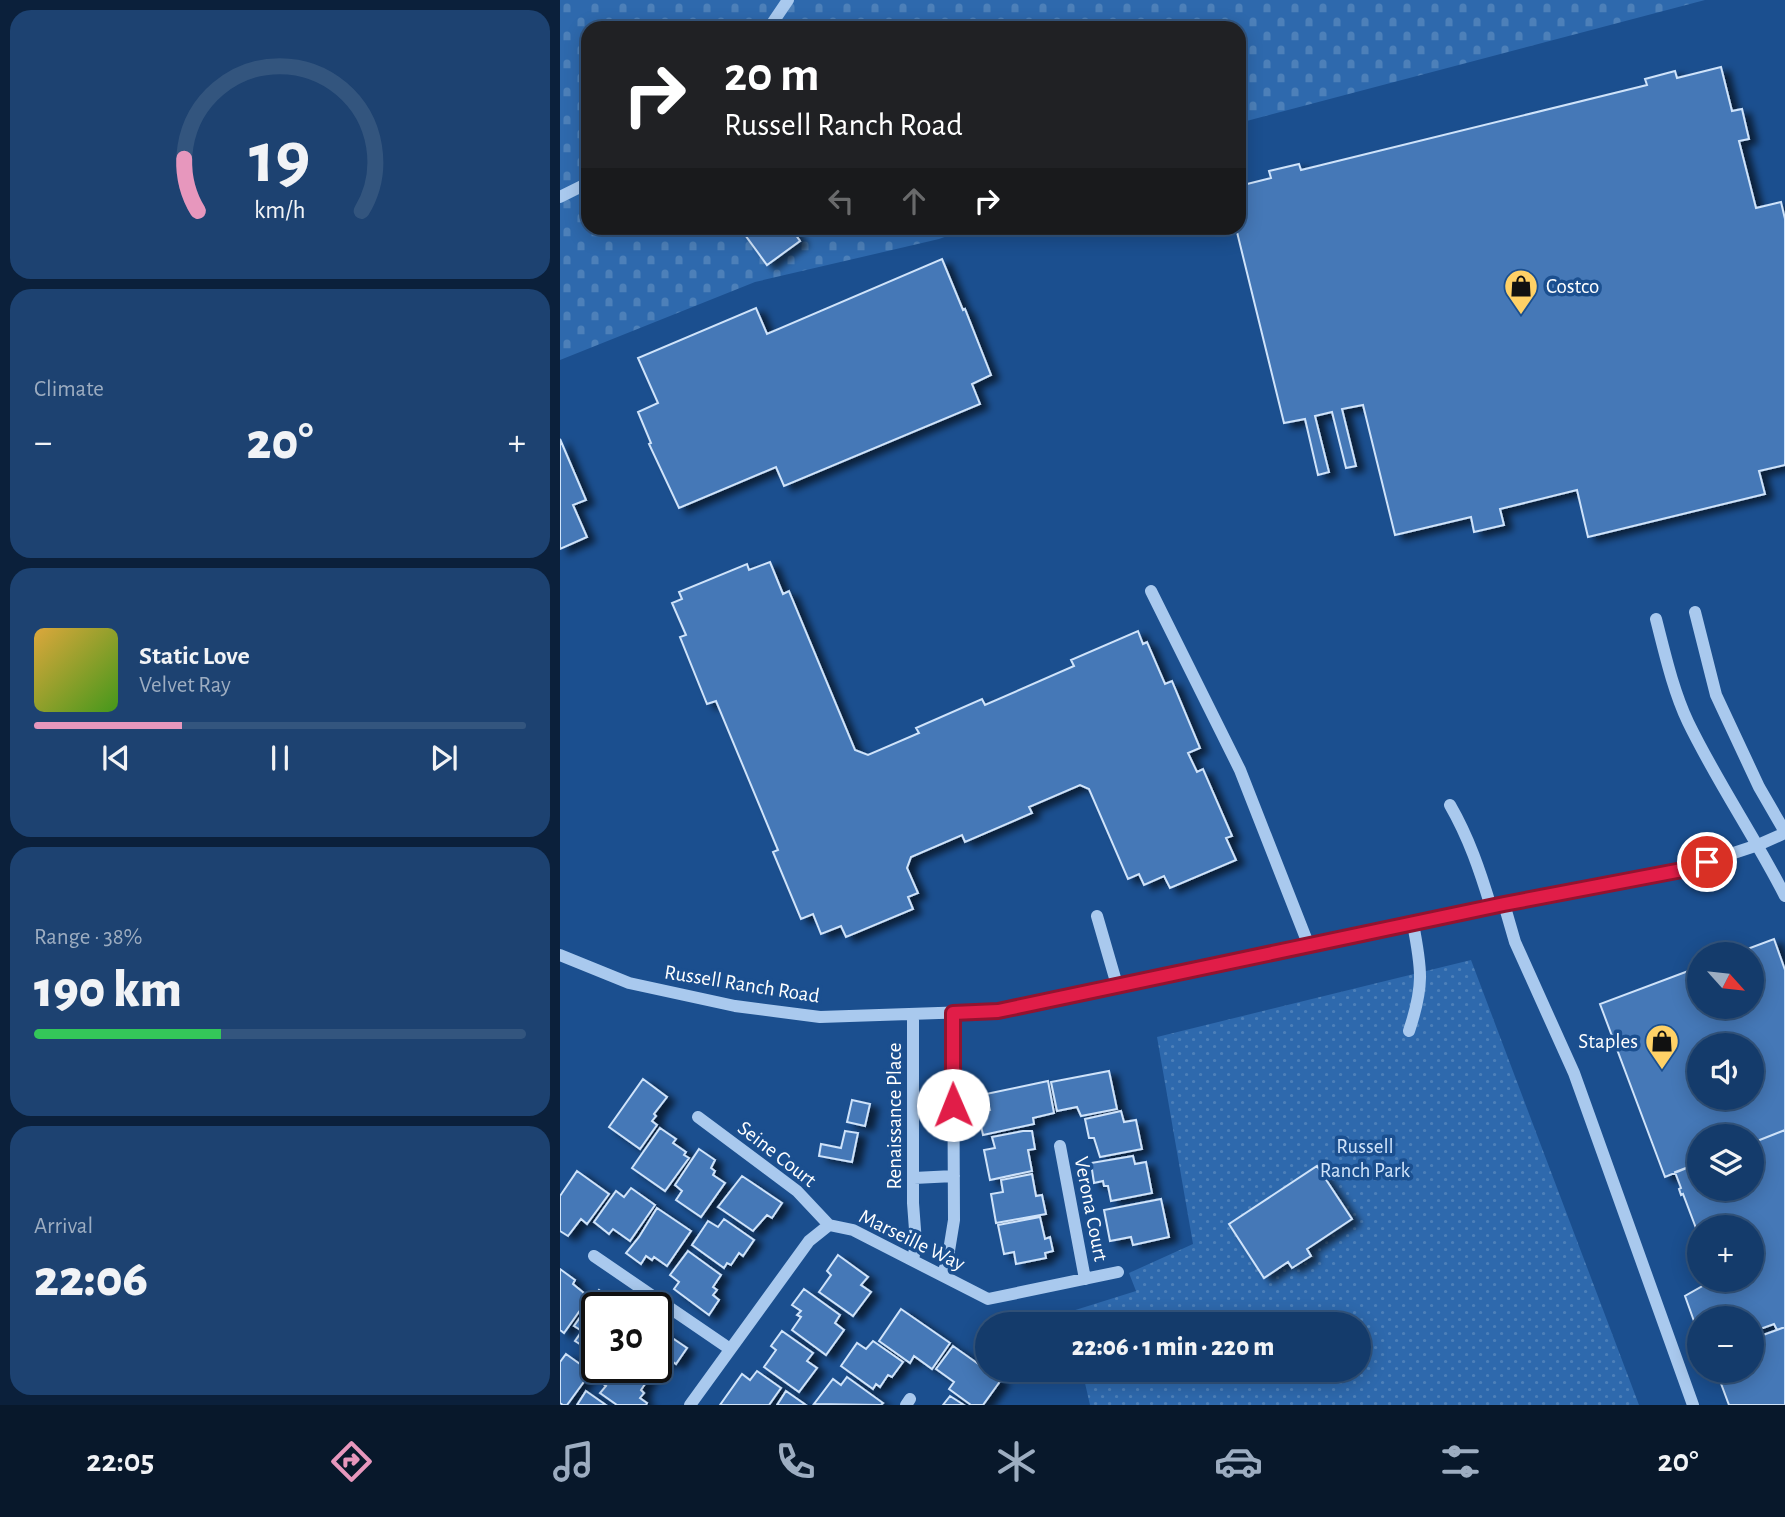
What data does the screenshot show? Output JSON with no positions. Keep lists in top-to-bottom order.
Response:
{
  "streets": {
    "street": [
      "Russell Ranch Road",
      "Renaissance Place",
      "Seine Court",
      "Verona Court",
      "Marseille Way"
    ]
  },
  "crossings": [
    ["Russell Ranch Road", "Renaissance Place"],
    ["Renaissance Place", "Marseille Way"],
    ["Seine Court", "Marseille Way"],
    ["Verona Court", "Marseille Way"]
  ],
  "parks": ["Russell Ranch Park"],
  "places": {
    "shop": ["Costco", "Staples"]
  },
  "north": "bottom right",
  "page": {
    "turn": ["20 m", "Russell Ranch Road"],
    "tile": [
      "Climate",
      ["Range · 38%", "190 km"],
      ["Arrival", "22:06"]
    ],
    "heat": ["−", "20°", "+"],
    "song": ["Static Love", "Velvet Ray"],
    "map_buttons": ["+", "−"],
    "limit": "30",
    "trip": "22:06 · 1 min · 220 m",
    "tabs": ["22:05", "20°"],
    "gauge": ["19", "km/h"]
  }
}
